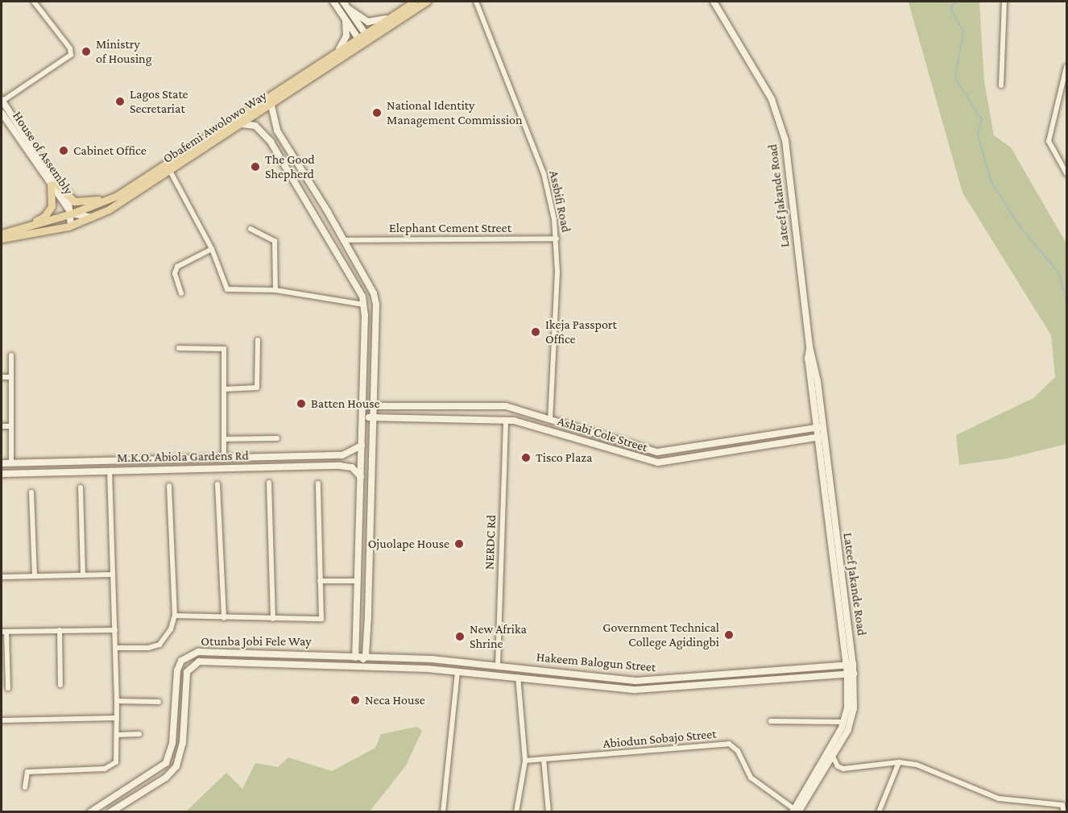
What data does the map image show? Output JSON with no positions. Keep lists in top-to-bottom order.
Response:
{
  "streets": {
    "main road": ["Obafemi Awolowo Way"],
    "street": [
      "House of Assembly",
      "Lateef Jakande Road",
      "Assbifi Road",
      "Elephant Cement Street",
      "Ashabi Cole Street",
      "M.K.O. Abiola Gardens Rd",
      "NERDC Rd",
      "Otunba Jobi Fele Way",
      "Hakeem Balogun Street",
      "Abiodun Sobajo Street"
    ]
  },
  "crossings": [
    ["Obafemi Awolowo Way", "House of Assembly"],
    ["Lateef Jakande Road", "Ashabi Cole Street"],
    ["Lateef Jakande Road", "Hakeem Balogun Street"],
    ["Lateef Jakande Road", "Abiodun Sobajo Street"],
    ["Assbifi Road", "Elephant Cement Street"],
    ["Assbifi Road", "Ashabi Cole Street"],
    ["Ashabi Cole Street", "NERDC Rd"],
    ["NERDC Rd", "Hakeem Balogun Street"],
    ["Otunba Jobi Fele Way", "Hakeem Balogun Street"]
  ],
  "places": [
    "Ministry of Housing",
    "Lagos State Secretariat",
    "National Identity Management Commission",
    "Cabinet Office",
    "The Good Shepherd",
    "Ikeja Passport Office",
    "Batten House",
    "Tisco Plaza",
    "Ojuolape House",
    "Government Technical College Agidingbi",
    "New Afrika Shrine",
    "Neca House"
  ]
}
